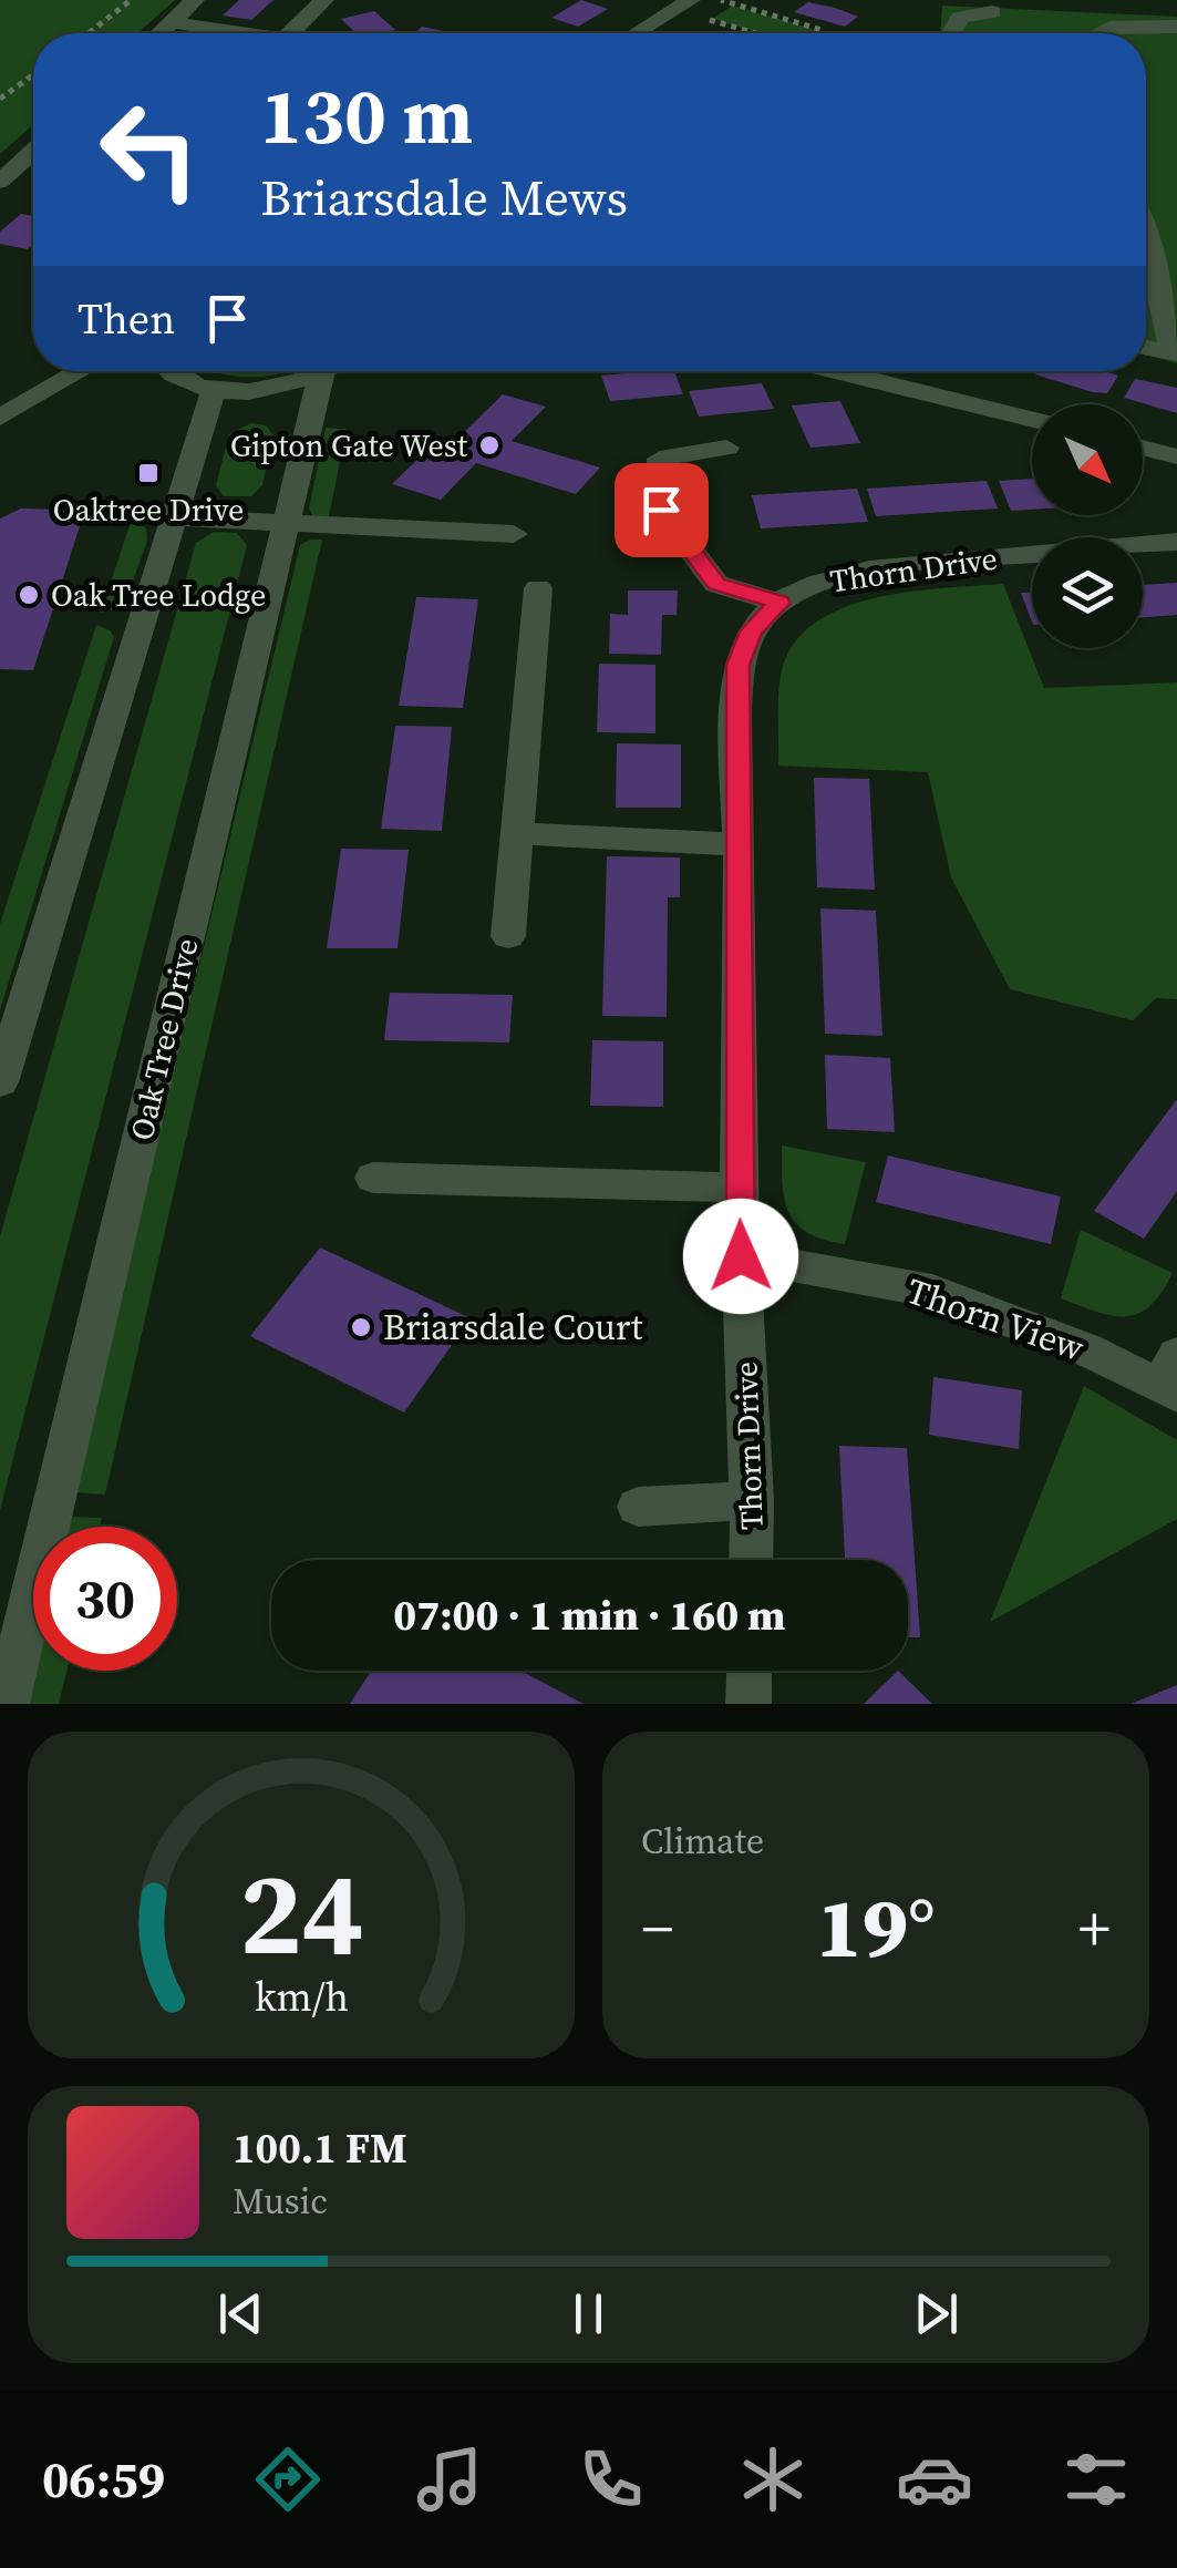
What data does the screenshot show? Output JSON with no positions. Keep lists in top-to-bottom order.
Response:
{
  "streets": {
    "street": ["Thorn Drive", "Oak Tree Drive", "Thorn View"]
  },
  "crossings": [
    ["Thorn Drive", "Thorn View"]
  ],
  "places": {
    "other": ["Gipton Gate West", "Oak Tree Lodge", "Briarsdale Court"],
    "transit": ["Oaktree Drive"]
  },
  "north": "bottom right",
  "page": {
    "turn": ["130 m", "Briarsdale Mews"],
    "then": "Then",
    "limit": "30",
    "trip": "07:00 · 1 min · 160 m",
    "tile": "Climate",
    "heat": ["−", "19°", "+"],
    "song": ["100.1 FM", "Music"],
    "tabs": "06:59",
    "gauge": ["24", "km/h"]
  }
}
